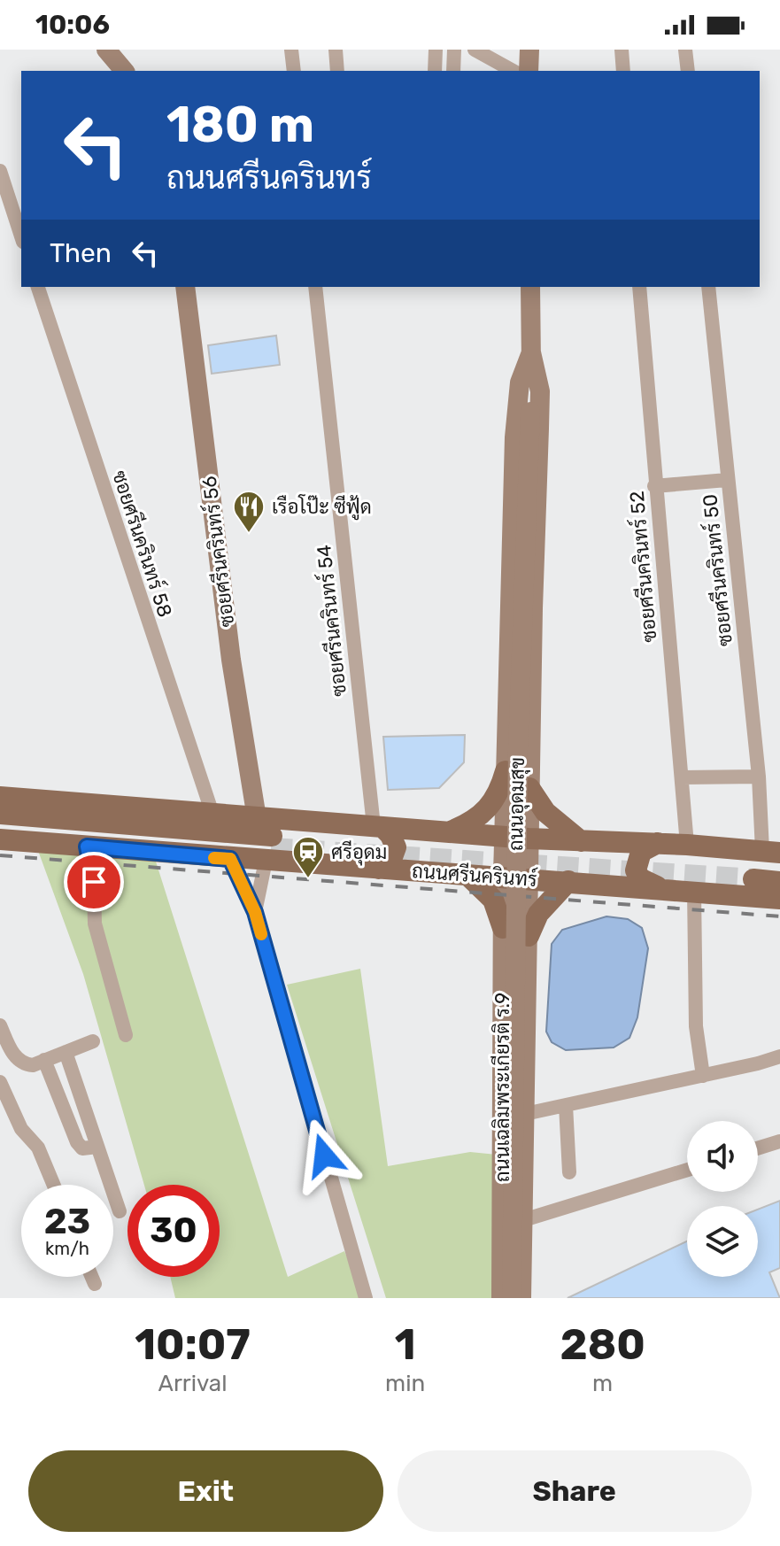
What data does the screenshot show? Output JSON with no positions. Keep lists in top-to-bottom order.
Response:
{
  "streets": {
    "main road": [
      "ซอยศรีนครินทร์ 56",
      "ถนนอุดมสุข",
      "ถนนศรีนครินทร์",
      "ถนนเฉลิมพระเกียรติ ร.9"
    ],
    "street": [
      "ซอยศรีนครินทร์ 58",
      "ซอยศรีนครินทร์ 52",
      "ซอยศรีนครินทร์ 50",
      "ซอยศรีนครินทร์ 54"
    ]
  },
  "crossings": [
    ["ซอยศรีนครินทร์ 58", "ถนนศรีนครินทร์"],
    ["ซอยศรีนครินทร์ 56", "ถนนศรีนครินทร์"],
    ["ซอยศรีนครินทร์ 52", "ถนนศรีนครินทร์"],
    ["ซอยศรีนครินทร์ 50", "ถนนศรีนครินทร์"],
    ["ซอยศรีนครินทร์ 54", "ถนนศรีนครินทร์"],
    ["ถนนอุดมสุข", "ถนนศรีนครินทร์"],
    ["ถนนอุดมสุข", "ถนนเฉลิมพระเกียรติ ร.9"],
    ["ถนนศรีนครินทร์", "ถนนเฉลิมพระเกียรติ ร.9"]
  ],
  "places": {
    "restaurant": ["เรือโป๊ะ ซีฟู้ด"],
    "station": ["ศรีอุดม"]
  },
  "page": {
    "status": "10:06",
    "turn": ["180 m", "ถนนศรีนครินทร์"],
    "then": "Then",
    "speed": "23 km/h",
    "limit": "30",
    "eta": [
      "10:07",
      "Arrival",
      "1",
      "min",
      "280",
      "m"
    ],
    "buttons": ["Exit", "Share"]
  }
}
